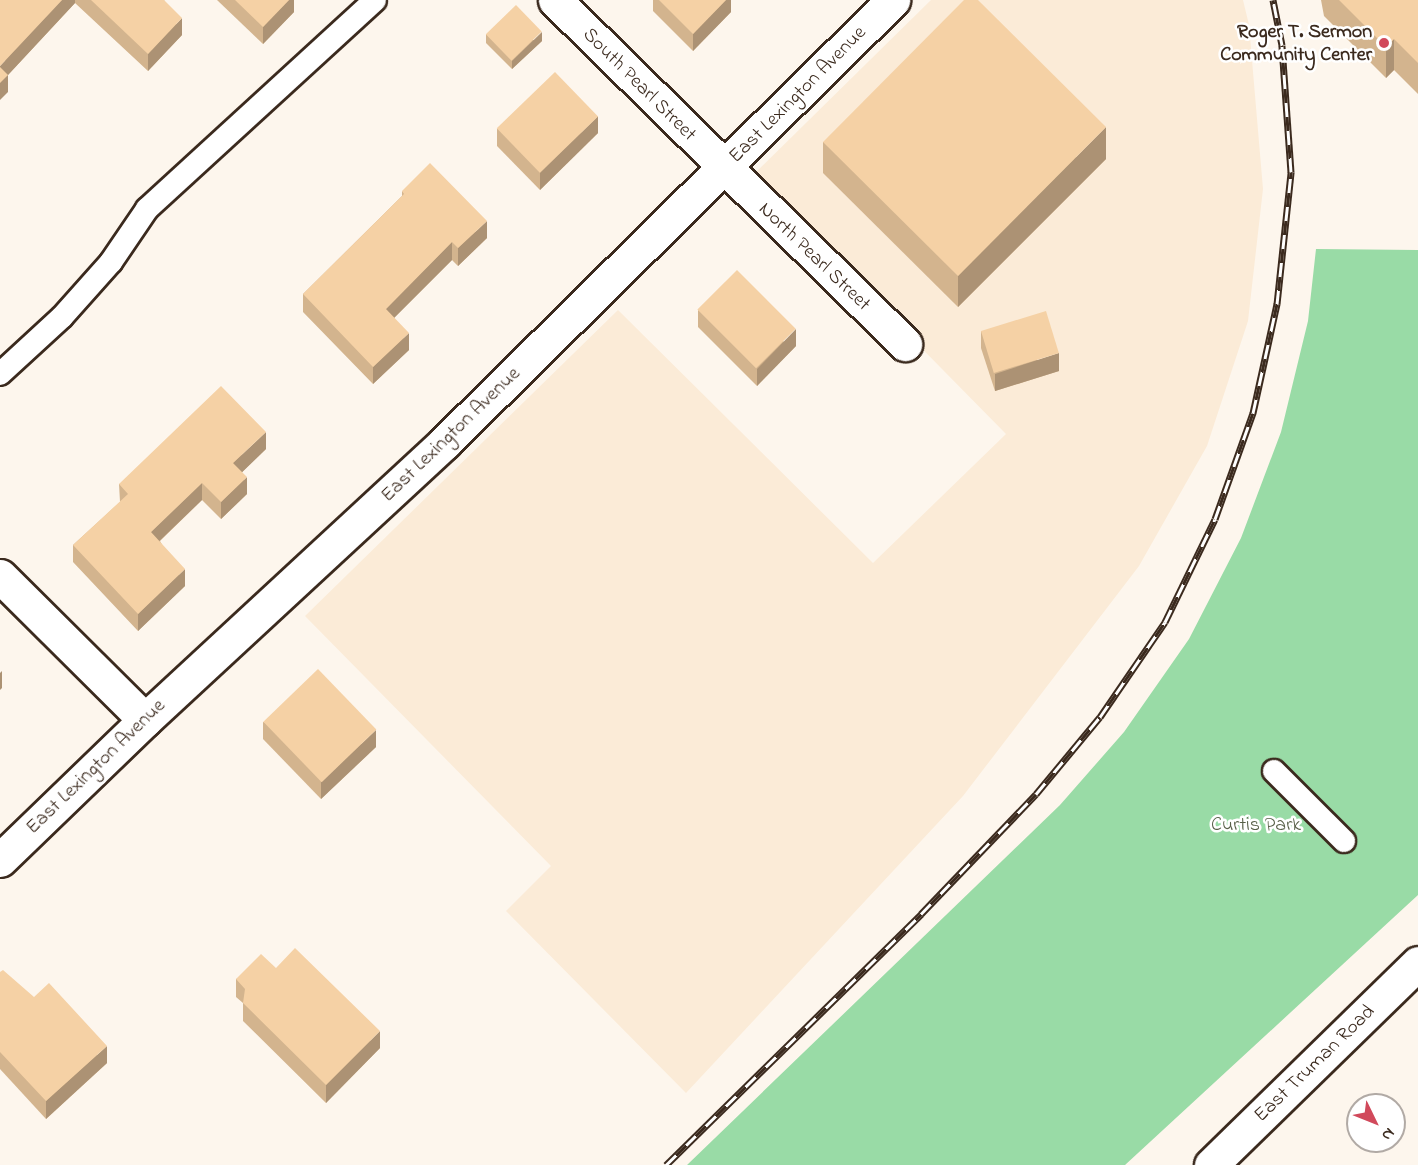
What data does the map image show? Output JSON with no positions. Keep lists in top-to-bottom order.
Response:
{
  "streets": {
    "street": [
      "South Pearl Street",
      "East Lexington Avenue",
      "North Pearl Street",
      "East Truman Road"
    ]
  },
  "crossings": [
    ["South Pearl Street", "East Lexington Avenue"],
    ["South Pearl Street", "North Pearl Street"],
    ["East Lexington Avenue", "North Pearl Street"]
  ],
  "parks": ["Curtis Park"],
  "places": ["Roger T. Sermon Community Center"],
  "north": "bottom right"
}
